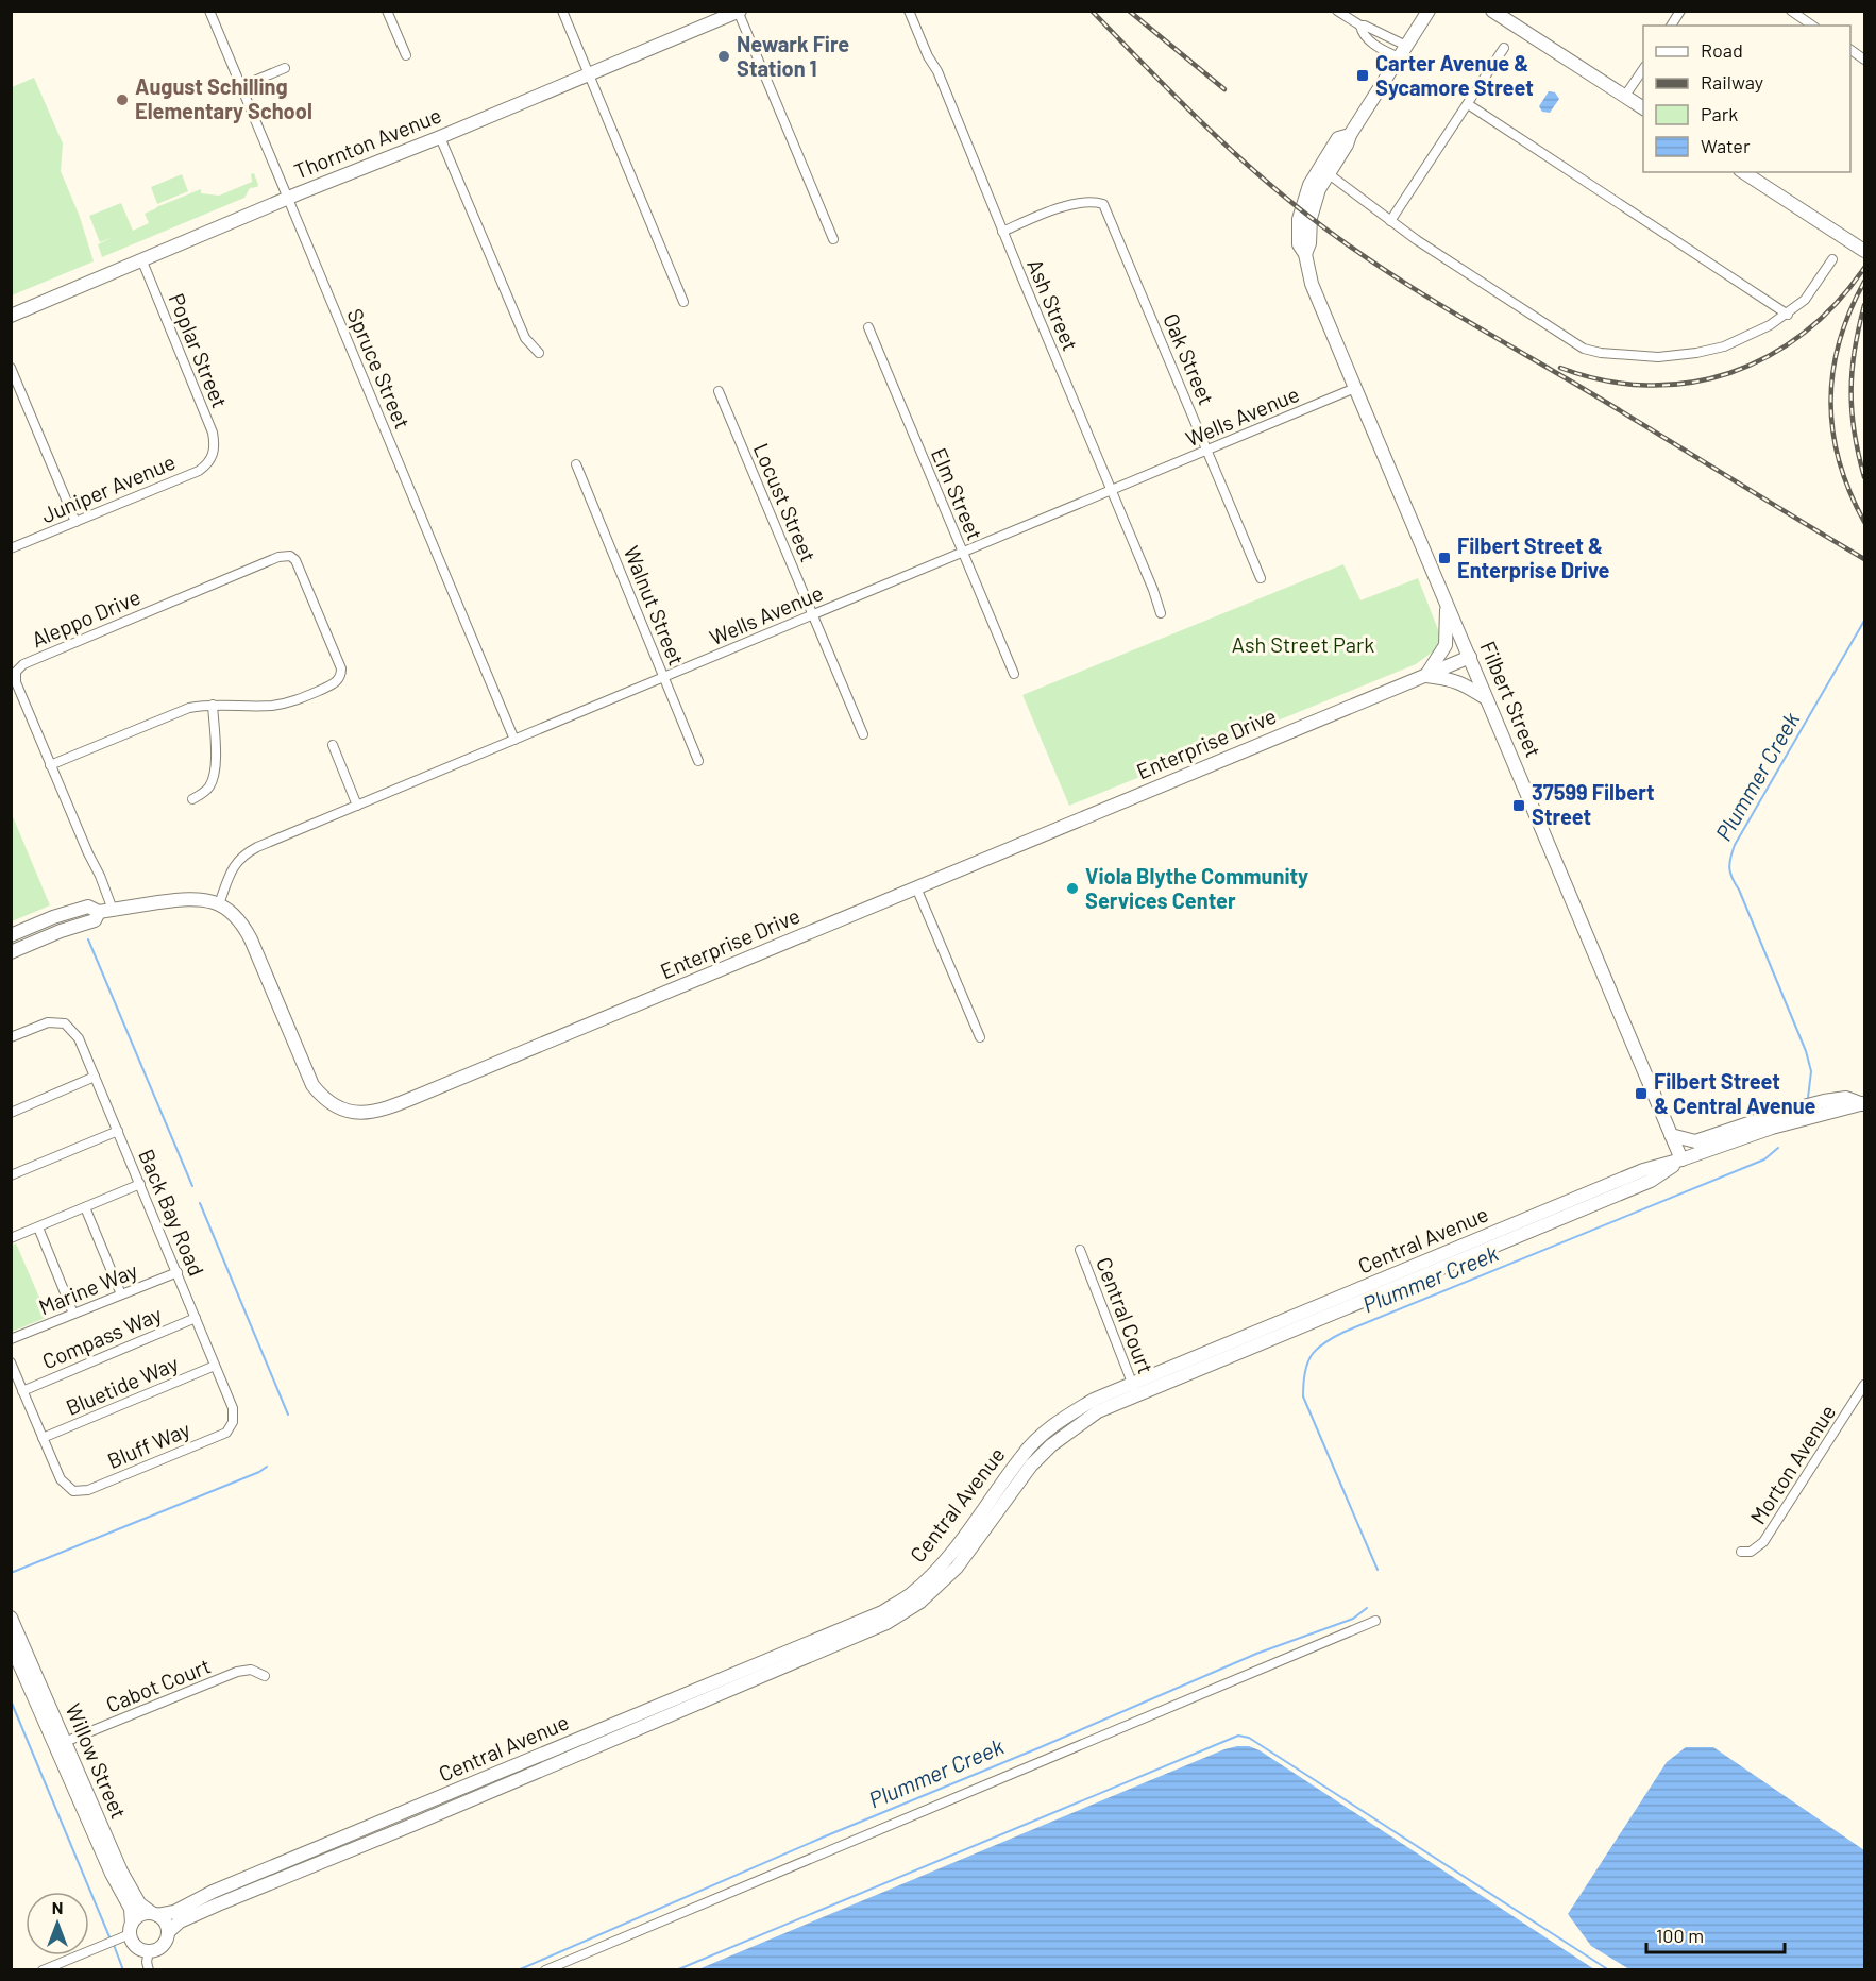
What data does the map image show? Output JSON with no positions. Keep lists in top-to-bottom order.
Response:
{
  "streets": {
    "street": [
      "Thornton Avenue",
      "Ash Street",
      "Poplar Street",
      "Oak Street",
      "Spruce Street",
      "Wells Avenue",
      "Juniper Avenue",
      "Elm Street",
      "Locust Street",
      "Walnut Street",
      "Aleppo Drive",
      "Filbert Street",
      "Enterprise Drive",
      "Back Bay Road",
      "Central Avenue",
      "Marine Way",
      "Central Court",
      "Compass Way",
      "Bluetide Way",
      "Bluff Way",
      "Morton Avenue",
      "Cabot Court",
      "Willow Street"
    ]
  },
  "crossings": [
    ["Thornton Avenue", "Poplar Street"],
    ["Thornton Avenue", "Spruce Street"],
    ["Ash Street", "Oak Street"],
    ["Ash Street", "Wells Avenue"],
    ["Poplar Street", "Juniper Avenue"],
    ["Oak Street", "Wells Avenue"],
    ["Spruce Street", "Wells Avenue"],
    ["Wells Avenue", "Elm Street"],
    ["Wells Avenue", "Locust Street"],
    ["Wells Avenue", "Walnut Street"],
    ["Wells Avenue", "Filbert Street"],
    ["Wells Avenue", "Enterprise Drive"],
    ["Filbert Street", "Enterprise Drive"],
    ["Filbert Street", "Central Avenue"],
    ["Back Bay Road", "Marine Way"],
    ["Back Bay Road", "Compass Way"],
    ["Back Bay Road", "Bluetide Way"],
    ["Back Bay Road", "Bluff Way"],
    ["Central Avenue", "Central Court"],
    ["Central Avenue", "Willow Street"],
    ["Bluetide Way", "Bluff Way"],
    ["Cabot Court", "Willow Street"]
  ],
  "water": ["Plummer Creek"],
  "parks": ["Ash Street Park"],
  "places": {
    "other": ["Newark Fire Station 1", "August Schilling Elementary School", "Viola Blythe Community Services Center"],
    "transit": [
      "Carter Avenue & Sycamore Street",
      "Filbert Street & Enterprise Drive",
      "37599 Filbert Street",
      "Filbert Street & Central Avenue"
    ]
  },
  "legend": [
    "Road",
    "Railway",
    "Park",
    "Water"
  ],
  "scale_bar": "100 m",
  "north": "top"
}
